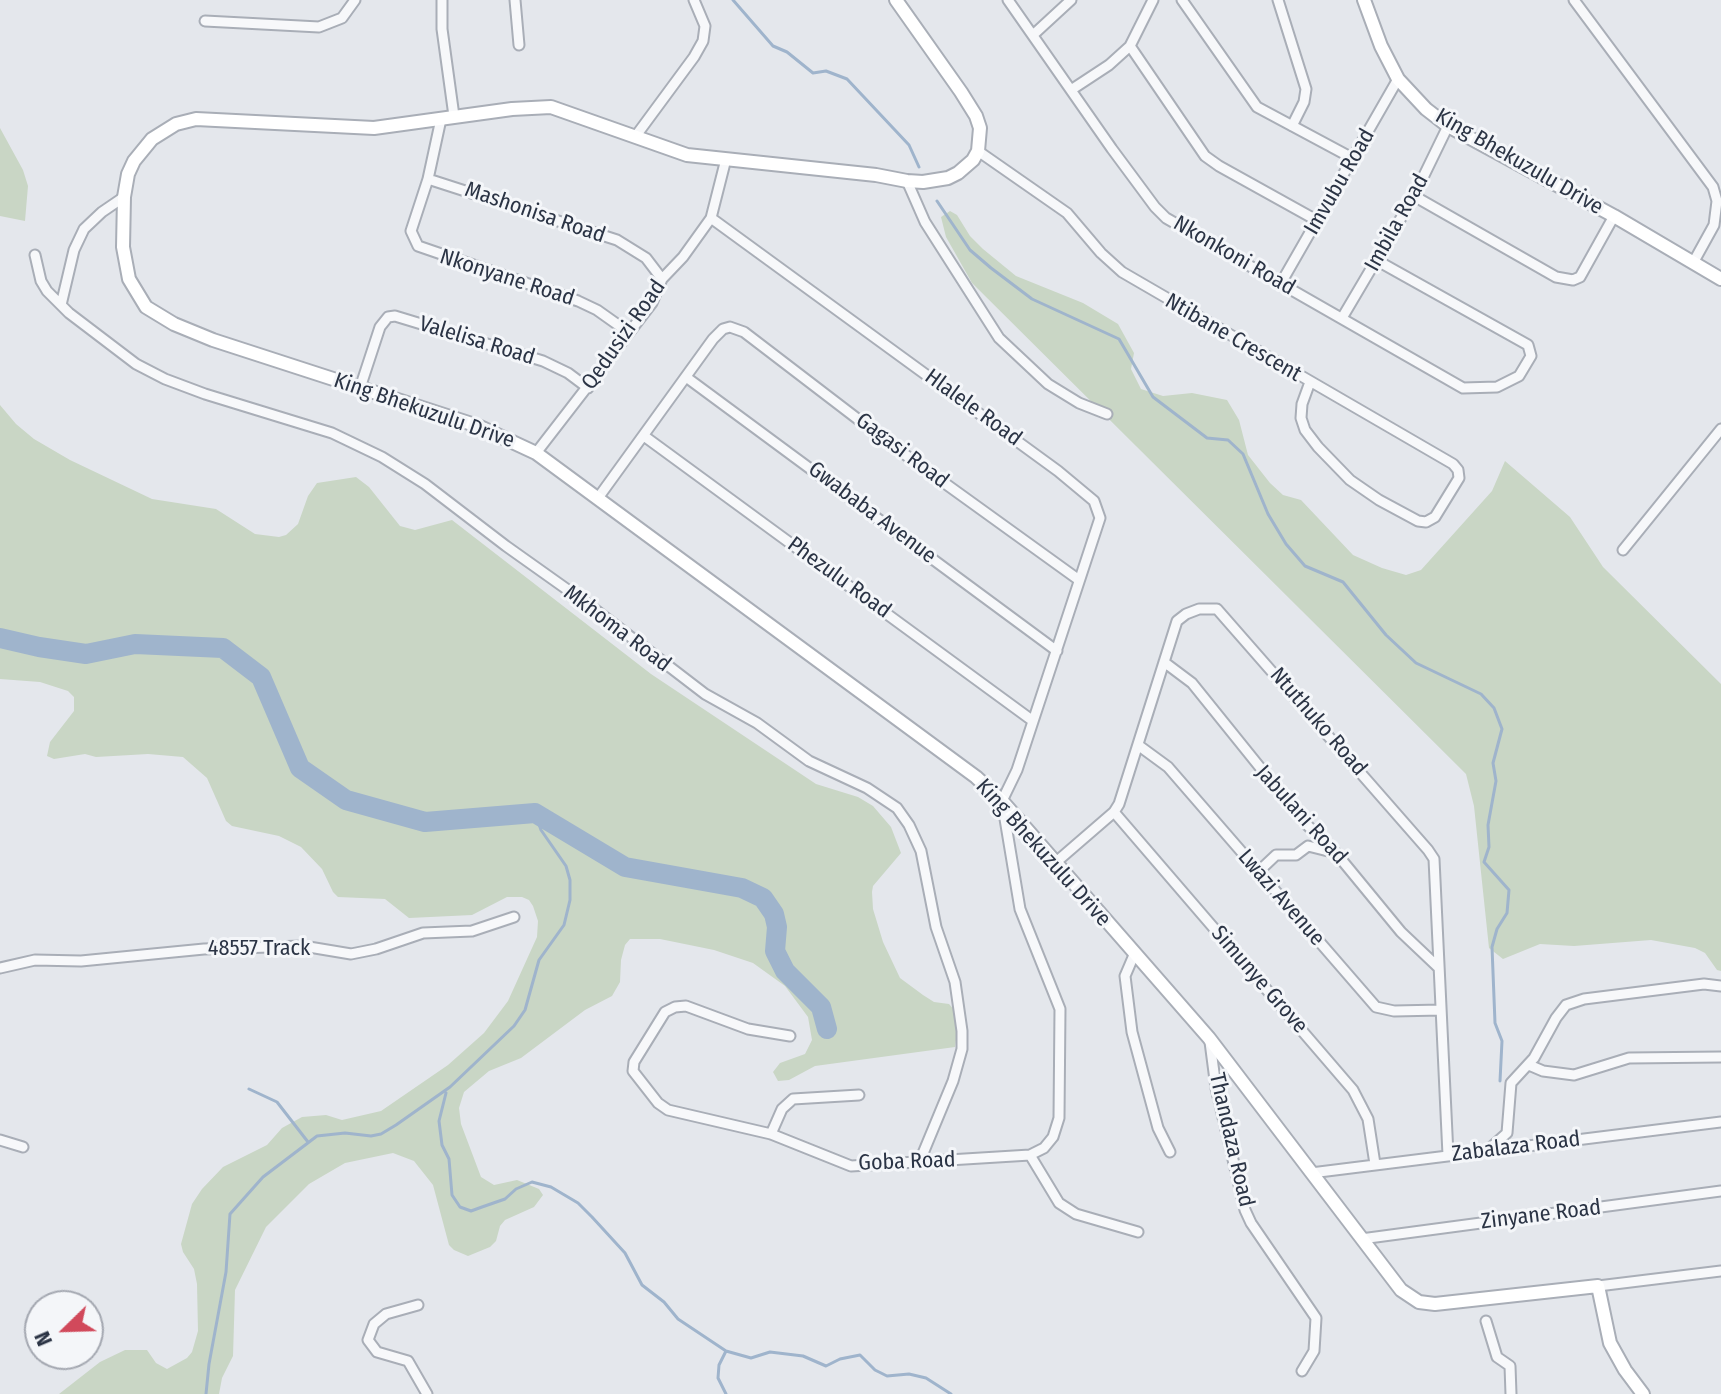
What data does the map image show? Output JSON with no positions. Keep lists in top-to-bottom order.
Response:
{
  "streets": {
    "street": [
      "King Bhekuzulu Drive",
      "Imvubu Road",
      "Mashonisa Road",
      "Imbila Road",
      "Nkonkoni Road",
      "Nkonyane Road",
      "Qedusizi Road",
      "Ntibane Crescent",
      "Valelisa Road",
      "Hlalele Road",
      "Gagasi Road",
      "Gwababa Avenue",
      "Phezulu Road",
      "Mkhoma Road",
      "Ntuthuko Road",
      "Jabulani Road",
      "Lwazi Avenue",
      "48557 Track",
      "Simunye Grove",
      "Thandaza Road",
      "Zabalaza Road",
      "Goba Road",
      "Zinyane Road"
    ]
  },
  "crossings": [
    ["King Bhekuzulu Drive", "Imvubu Road"],
    ["King Bhekuzulu Drive", "Imbila Road"],
    ["King Bhekuzulu Drive", "Qedusizi Road"],
    ["King Bhekuzulu Drive", "Ntibane Crescent"],
    ["King Bhekuzulu Drive", "Valelisa Road"],
    ["King Bhekuzulu Drive", "Hlalele Road"],
    ["King Bhekuzulu Drive", "Ntuthuko Road"],
    ["King Bhekuzulu Drive", "Thandaza Road"],
    ["King Bhekuzulu Drive", "Zabalaza Road"],
    ["King Bhekuzulu Drive", "Zinyane Road"],
    ["Imvubu Road", "Nkonkoni Road"],
    ["Mashonisa Road", "Nkonyane Road"],
    ["Mashonisa Road", "Qedusizi Road"],
    ["Imbila Road", "Nkonkoni Road"],
    ["Nkonyane Road", "Qedusizi Road"],
    ["Qedusizi Road", "Valelisa Road"],
    ["Qedusizi Road", "Hlalele Road"],
    ["Hlalele Road", "Gagasi Road"],
    ["Hlalele Road", "Gwababa Avenue"],
    ["Hlalele Road", "Phezulu Road"],
    ["Gagasi Road", "Gwababa Avenue"],
    ["Mkhoma Road", "Goba Road"],
    ["Ntuthuko Road", "Jabulani Road"],
    ["Ntuthuko Road", "Lwazi Avenue"],
    ["Ntuthuko Road", "Simunye Grove"],
    ["Ntuthuko Road", "Zabalaza Road"],
    ["Simunye Grove", "Zabalaza Road"]
  ],
  "north": "bottom left"
}
